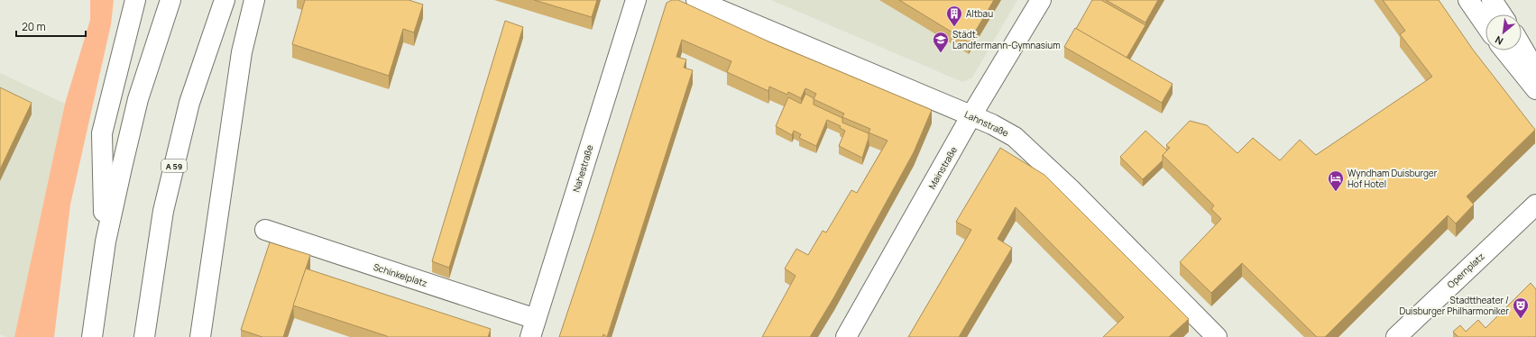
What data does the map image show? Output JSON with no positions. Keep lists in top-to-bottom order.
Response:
{
  "streets": {
    "main road": [
      "Lahnstraße",
      "A 59",
      "Mainstraße",
      "Nahestraße",
      "Opernplatz",
      "Schinkelplatz"
    ]
  },
  "crossings": [
    ["Lahnstraße", "Mainstraße"],
    ["Nahestraße", "Schinkelplatz"]
  ],
  "places": {
    "building": ["Altbau"],
    "school or university": ["Städt. Landfermann-Gymnasium"],
    "hotel": ["Wyndham Duisburger Hof Hotel"],
    "theatre": ["Stadttheater / Duisburger Philharmoniker"]
  },
  "scale_bar": "20 m",
  "north": "bottom left"
}
